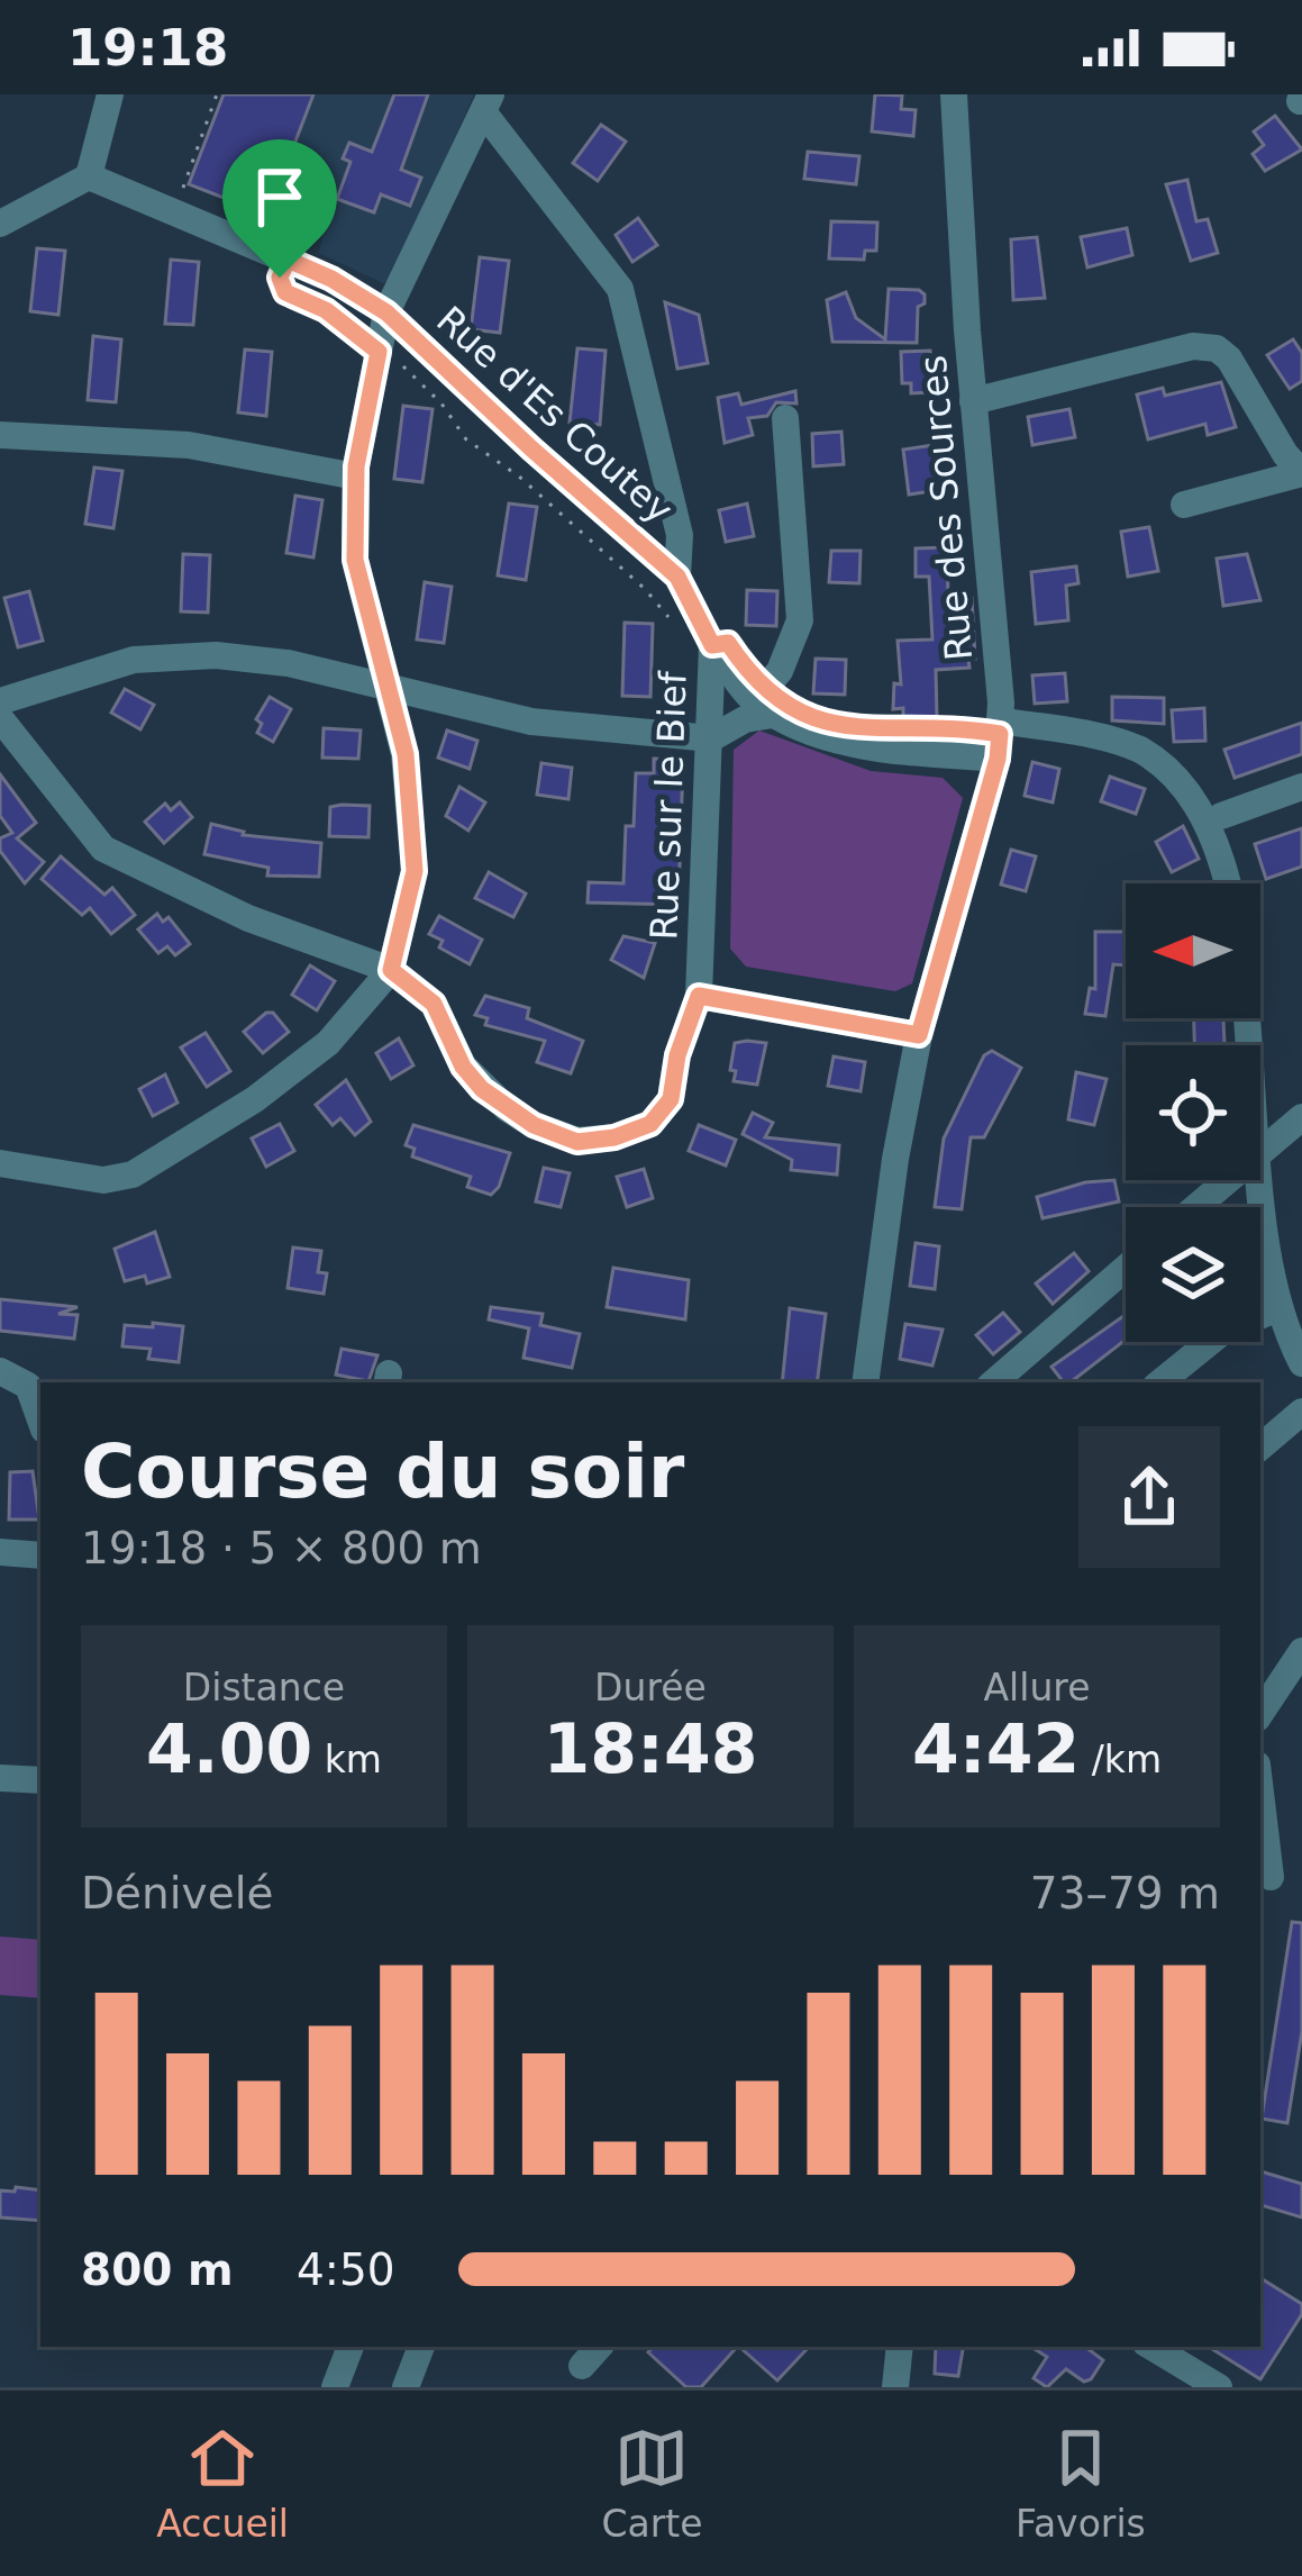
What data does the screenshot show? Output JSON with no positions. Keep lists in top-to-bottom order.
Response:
{
  "streets": {
    "street": ["Rue d'Es Coutey", "Rue des Sources", "Rue sur le Bief"]
  },
  "crossings": [
    ["Rue d'Es Coutey", "Rue sur le Bief"]
  ],
  "north": "left",
  "page": {
    "status": "19:18",
    "heading": ["Course du soir", "19:18 · 5 × 800 m"],
    "stats": [
      ["Distance", "4.00 km"],
      ["Durée", "18:48"],
      ["Allure", "4:42 /km"]
    ],
    "chart": ["Dénivelé", "73–79 m"],
    "list": [
      {
        "name": "800 m",
        "note": "4:50"
      }
    ],
    "tabs": ["Accueil", "Carte", "Favoris"]
  }
}
